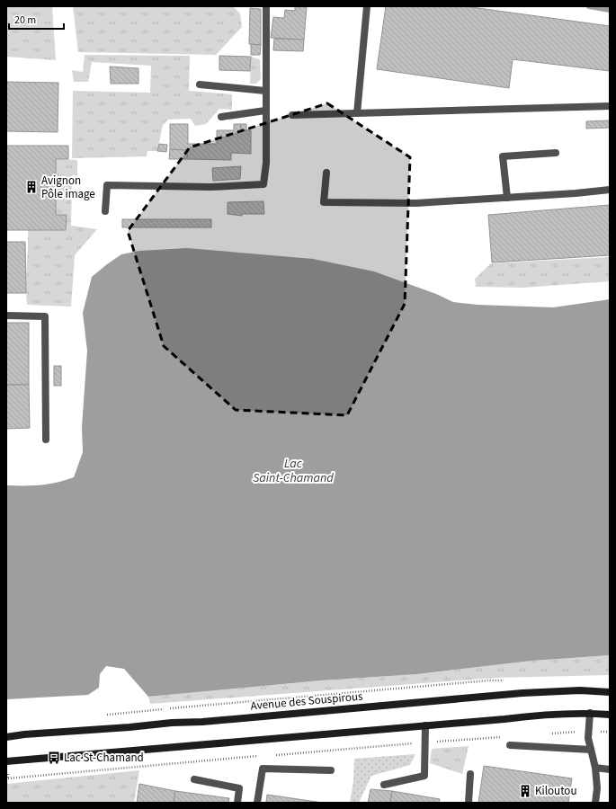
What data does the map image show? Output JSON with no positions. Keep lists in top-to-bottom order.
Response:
{
  "streets": {
    "main road": ["Avenue des Souspirous"]
  },
  "water": ["Lac Saint-Chamand"],
  "places": {
    "building": ["Avignon Pôle image", "Kiloutou"],
    "bus stop": ["Lac St-Chamand"]
  },
  "scale_bar": "20 m"
}
